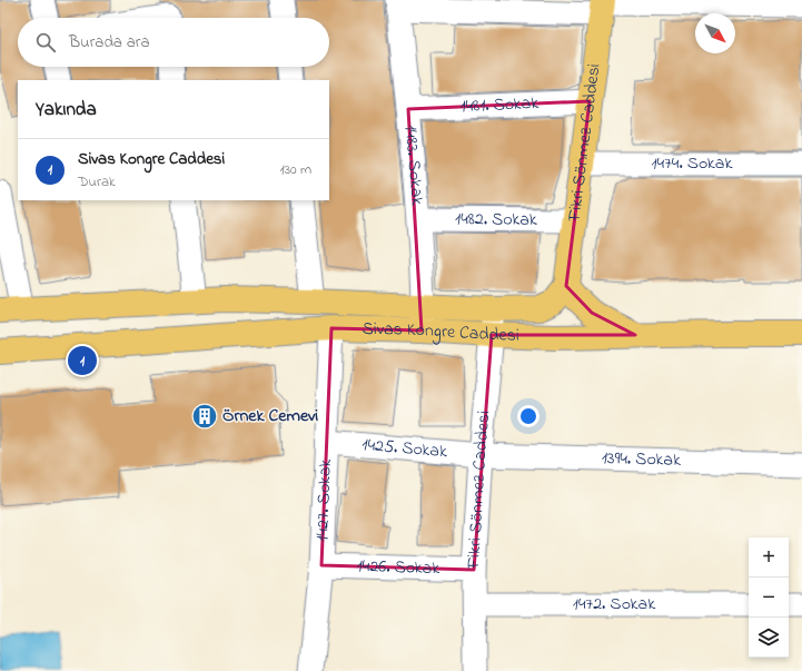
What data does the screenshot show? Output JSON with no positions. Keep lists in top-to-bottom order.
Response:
{
  "streets": {
    "main road": ["Fikri Sönmez Caddesi", "Sivas Kongre Caddesi"],
    "street": [
      "1481. Sokak",
      "1474. Sokak",
      "1483. Sokak",
      "1482. Sokak",
      "1425. Sokak",
      "1394. Sokak",
      "1427. Sokak",
      "1426. Sokak",
      "1472. Sokak"
    ]
  },
  "crossings": [
    ["1481. Sokak", "Fikri Sönmez Caddesi"],
    ["1481. Sokak", "1483. Sokak"],
    ["Fikri Sönmez Caddesi", "1474. Sokak"],
    ["Fikri Sönmez Caddesi", "1482. Sokak"],
    ["Fikri Sönmez Caddesi", "Sivas Kongre Caddesi"],
    ["Fikri Sönmez Caddesi", "1425. Sokak"],
    ["Fikri Sönmez Caddesi", "1394. Sokak"],
    ["Fikri Sönmez Caddesi", "1426. Sokak"],
    ["Fikri Sönmez Caddesi", "1472. Sokak"],
    ["1483. Sokak", "1482. Sokak"],
    ["1483. Sokak", "Sivas Kongre Caddesi"],
    ["Sivas Kongre Caddesi", "1427. Sokak"],
    ["1425. Sokak", "1394. Sokak"],
    ["1425. Sokak", "1427. Sokak"],
    ["1427. Sokak", "1426. Sokak"]
  ],
  "places": {
    "building": ["Örnek Cemevi"]
  },
  "north": "bottom right",
  "page": {
    "search": "Burada ara",
    "heading": "Yakında",
    "list": [
      {
        "mark": "1",
        "name": "Sivas Kongre Caddesi",
        "note": "Durak",
        "value": "130 m"
      }
    ],
    "pins": "1",
    "map_buttons": ["+", "−"]
  }
}
